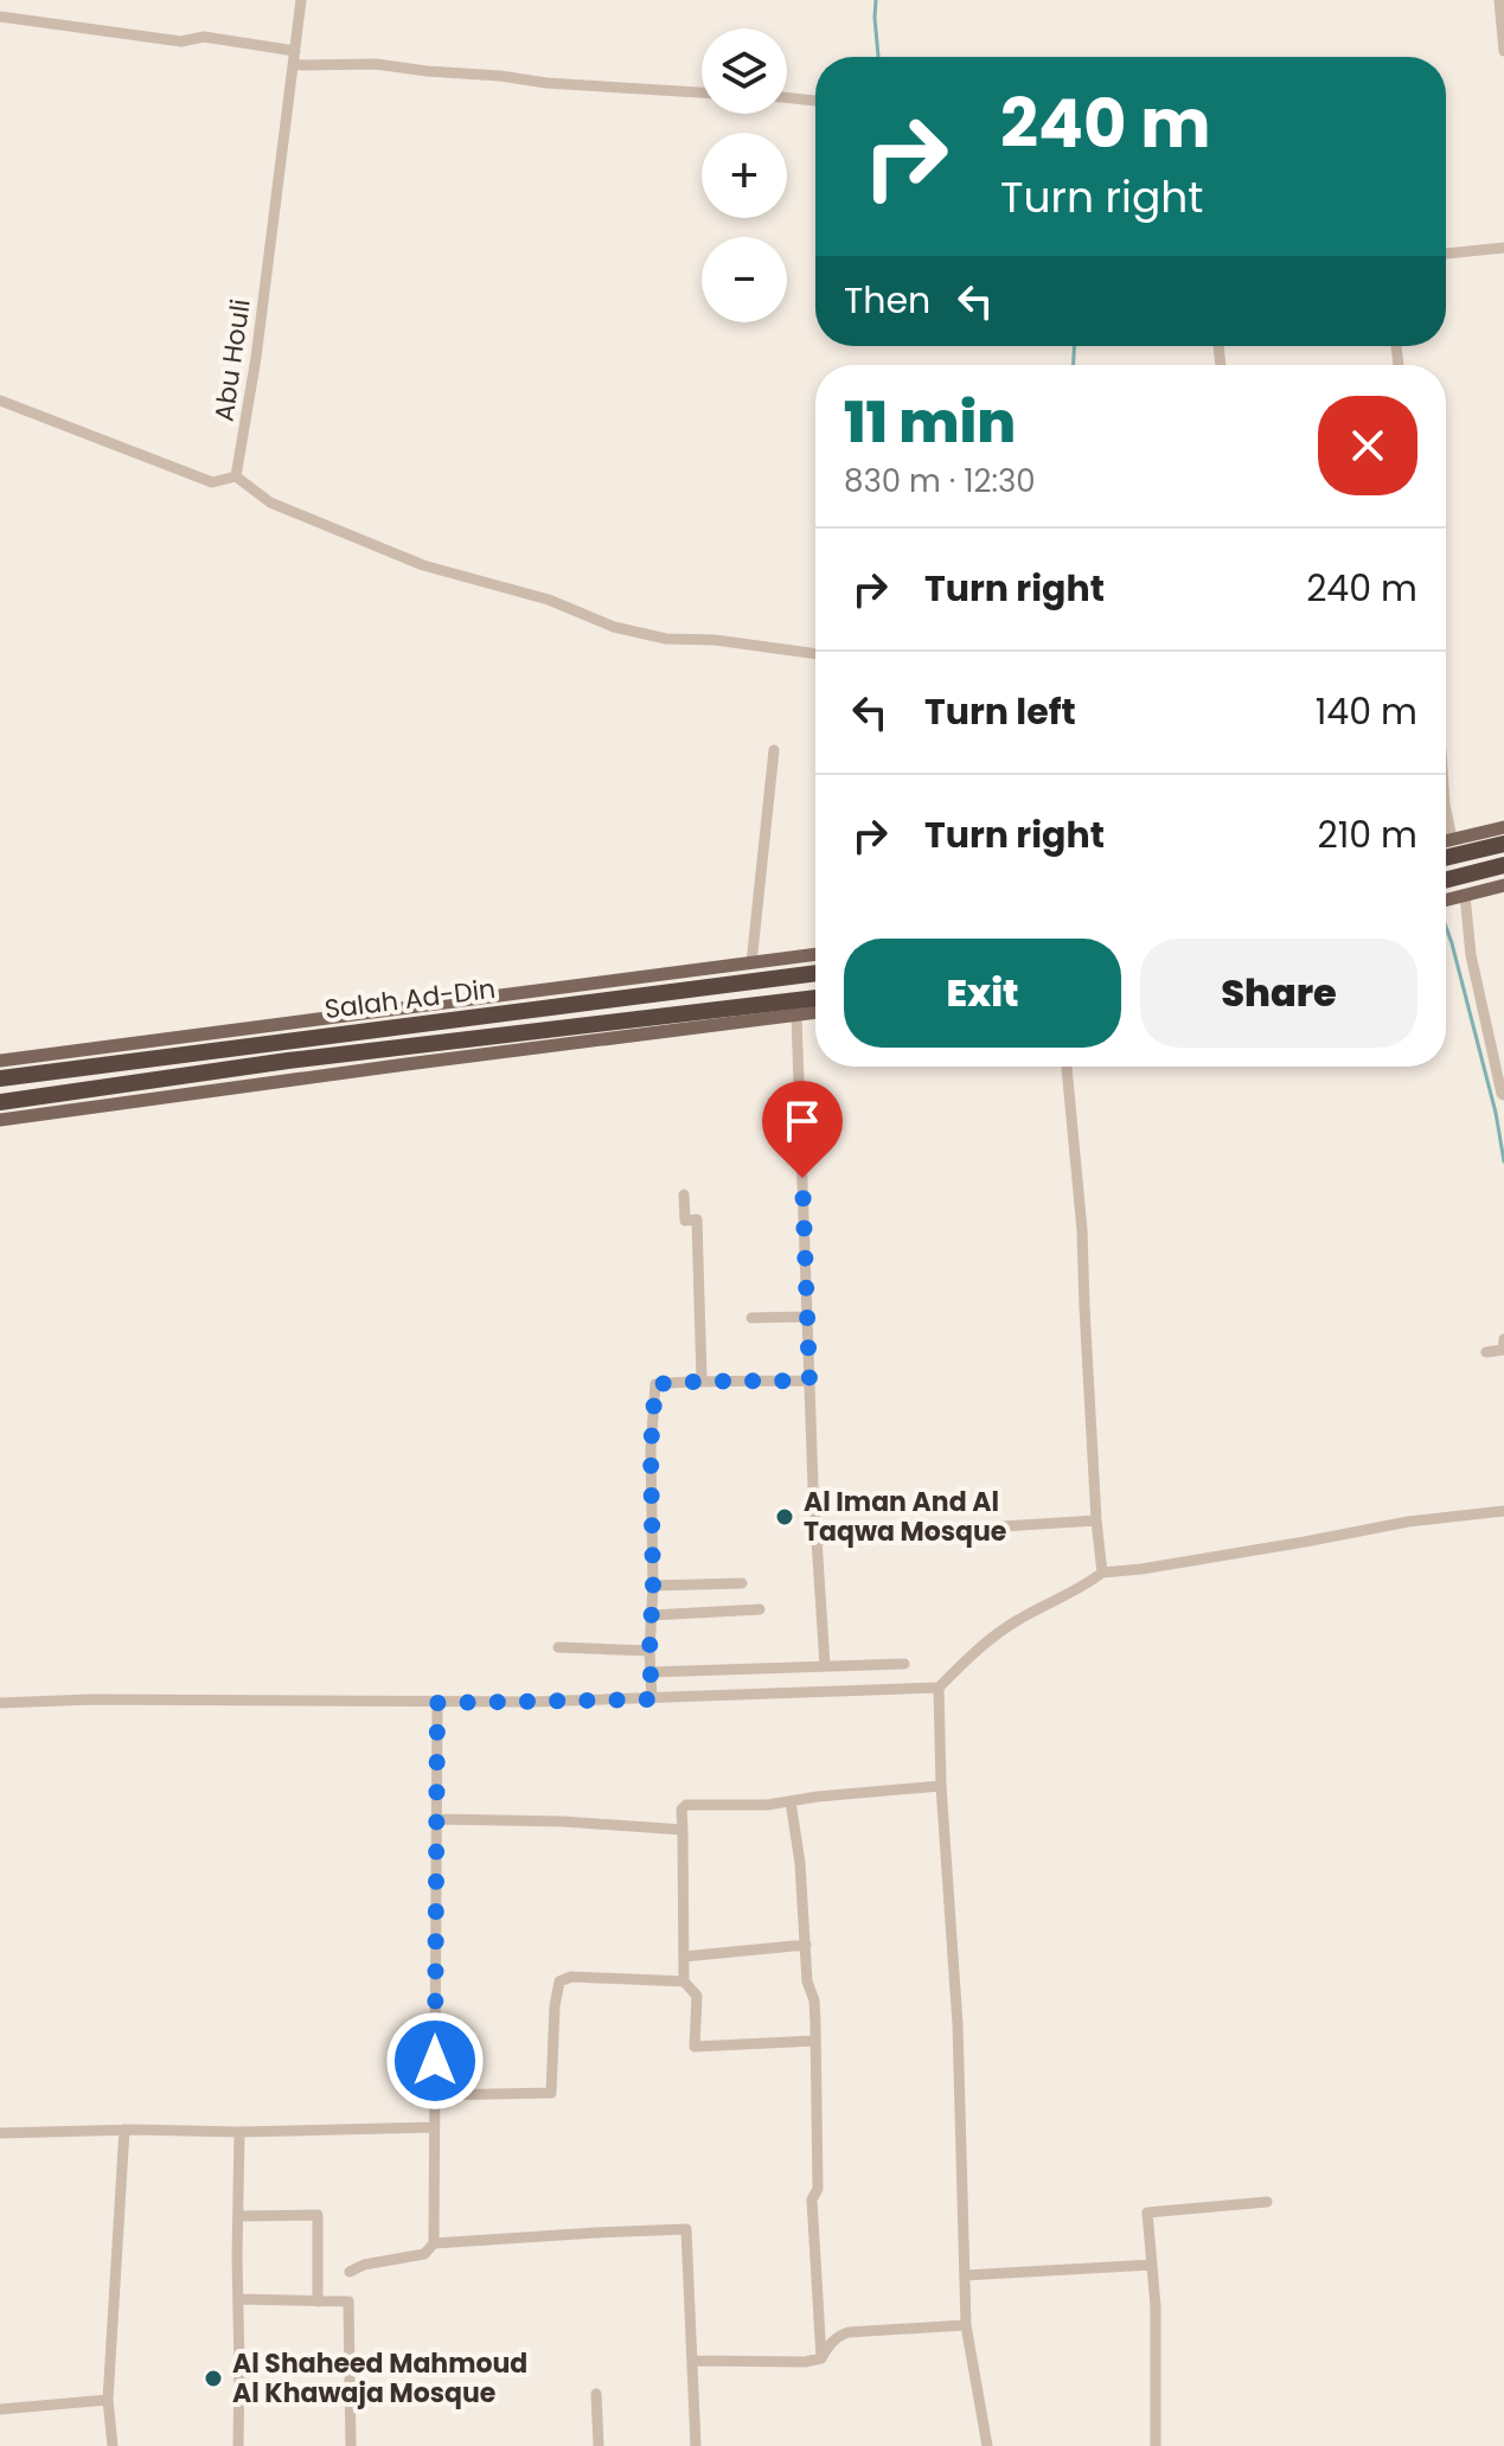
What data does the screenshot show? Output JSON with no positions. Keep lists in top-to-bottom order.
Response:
{
  "streets": {
    "highway": ["Salah Ad-Din"],
    "street": ["Abu Houli"]
  },
  "places": ["Al Iman And Al Taqwa Mosque", "Al Shaheed Mahmoud Al Khawaja Mosque"],
  "page": {
    "map_buttons": ["+", "−"],
    "turn": ["240 m", "Turn right"],
    "then": "Then",
    "heading": ["11 min", "830 m · 12:30"],
    "list": [
      {
        "name": "Turn right",
        "value": "240 m"
      },
      {
        "name": "Turn left",
        "value": "140 m"
      },
      {
        "name": "Turn right",
        "value": "210 m"
      }
    ],
    "buttons": ["Exit", "Share"]
  }
}
